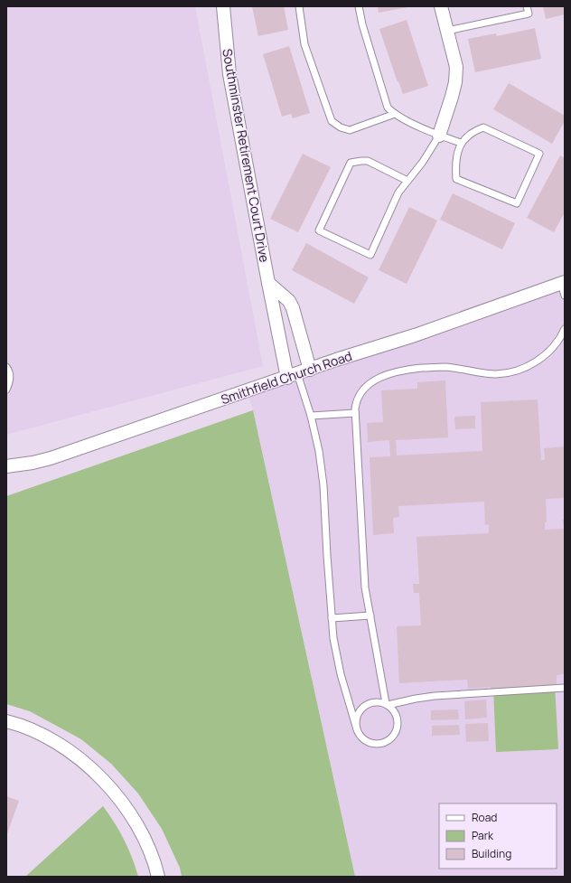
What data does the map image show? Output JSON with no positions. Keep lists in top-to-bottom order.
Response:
{
  "streets": {
    "street": ["Southminster Retirement Court Drive", "Smithfield Church Road"]
  },
  "crossings": [
    ["Southminster Retirement Court Drive", "Smithfield Church Road"]
  ],
  "legend": ["Road", "Park", "Building"]
}
